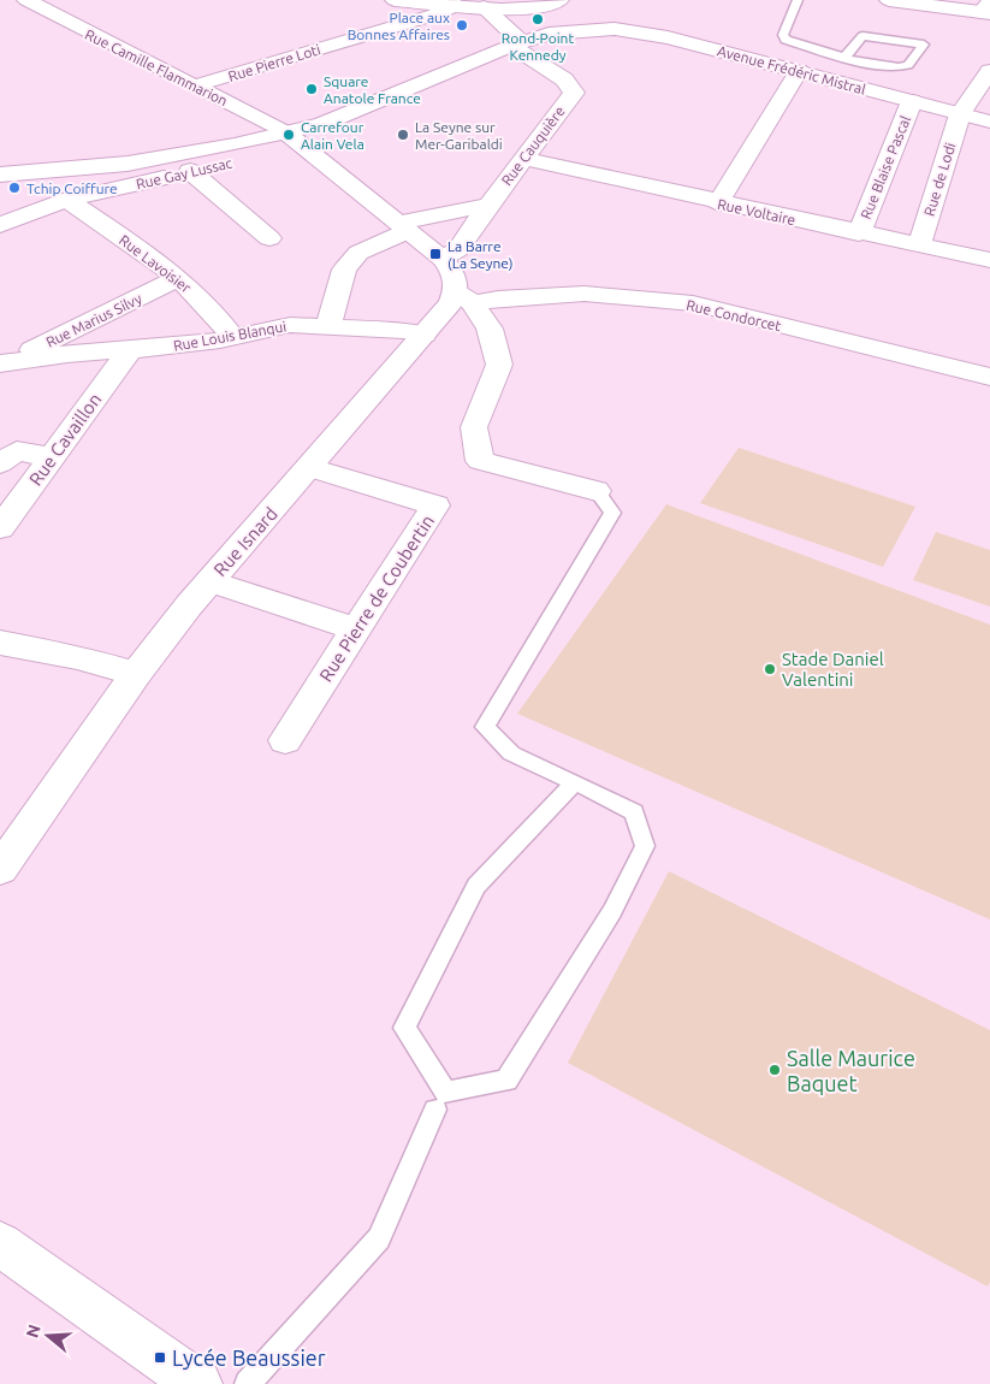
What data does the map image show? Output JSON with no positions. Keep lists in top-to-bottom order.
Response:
{
  "streets": {
    "street": [
      "Rue Pierre Loti",
      "Rue Camille Flammarion",
      "Avenue Frédéric Mistral",
      "Rue Cauquière",
      "Rue Blaise Pascal",
      "Rue Gay Lussac",
      "Rue de Lodi",
      "Rue Voltaire",
      "Rue Lavoisier",
      "Rue Condorcet",
      "Rue Marius Silvy",
      "Rue Louis Blanqui",
      "Rue Cavaillon",
      "Rue Isnard",
      "Rue Pierre de Coubertin"
    ]
  },
  "crossings": [
    ["Rue Pierre Loti", "Rue Camille Flammarion"],
    ["Rue Camille Flammarion", "Rue Cauquière"],
    ["Rue Camille Flammarion", "Rue Gay Lussac"],
    ["Avenue Frédéric Mistral", "Rue Cauquière"],
    ["Avenue Frédéric Mistral", "Rue Blaise Pascal"],
    ["Avenue Frédéric Mistral", "Rue de Lodi"],
    ["Rue Cauquière", "Rue Voltaire"],
    ["Rue Cauquière", "Rue Louis Blanqui"],
    ["Rue Blaise Pascal", "Rue Voltaire"],
    ["Rue Gay Lussac", "Rue Lavoisier"],
    ["Rue de Lodi", "Rue Voltaire"],
    ["Rue Lavoisier", "Rue Marius Silvy"],
    ["Rue Lavoisier", "Rue Louis Blanqui"],
    ["Rue Condorcet", "Rue Isnard"],
    ["Rue Marius Silvy", "Rue Louis Blanqui"],
    ["Rue Louis Blanqui", "Rue Cavaillon"],
    ["Rue Louis Blanqui", "Rue Isnard"],
    ["Rue Isnard", "Rue Pierre de Coubertin"]
  ],
  "places": {
    "other": [
      "Rond-Point Kennedy",
      "Place aux Bonnes Affaires",
      "Square Anatole France",
      "Carrefour Alain Vela",
      "La Seyne sur Mer-Garibaldi",
      "Tchip Coiffure",
      "Stade Daniel Valentini",
      "Salle Maurice Baquet"
    ],
    "transit": ["La Barre (La Seyne)", "Lycée Beaussier"]
  },
  "north": "left"
}
